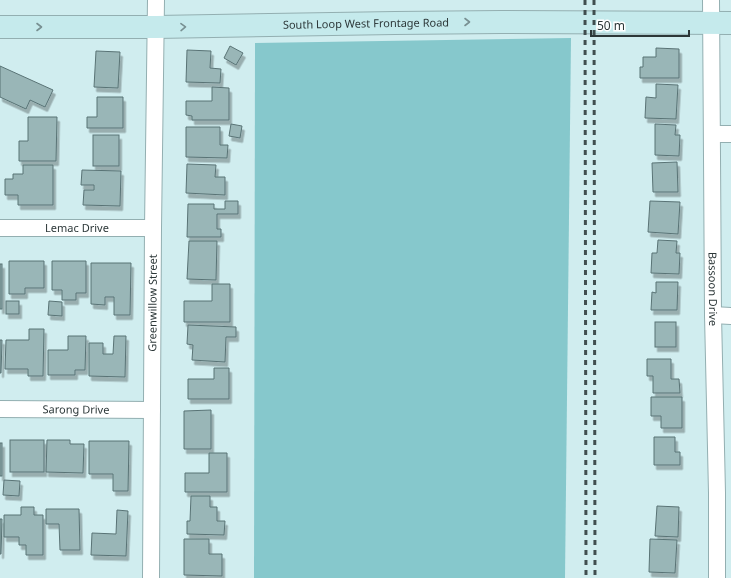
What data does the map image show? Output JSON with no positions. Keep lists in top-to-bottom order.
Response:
{
  "streets": {
    "main road": ["South Loop West Frontage Road"],
    "street": [
      "Lemac Drive",
      "Bassoon Drive",
      "Greenwillow Street",
      "Sarong Drive"
    ]
  },
  "crossings": [
    ["South Loop West Frontage Road", "Bassoon Drive"],
    ["South Loop West Frontage Road", "Greenwillow Street"],
    ["Lemac Drive", "Greenwillow Street"],
    ["Greenwillow Street", "Sarong Drive"]
  ],
  "one_way": ["South Loop West Frontage Road"],
  "scale_bar": "50 m"
}
